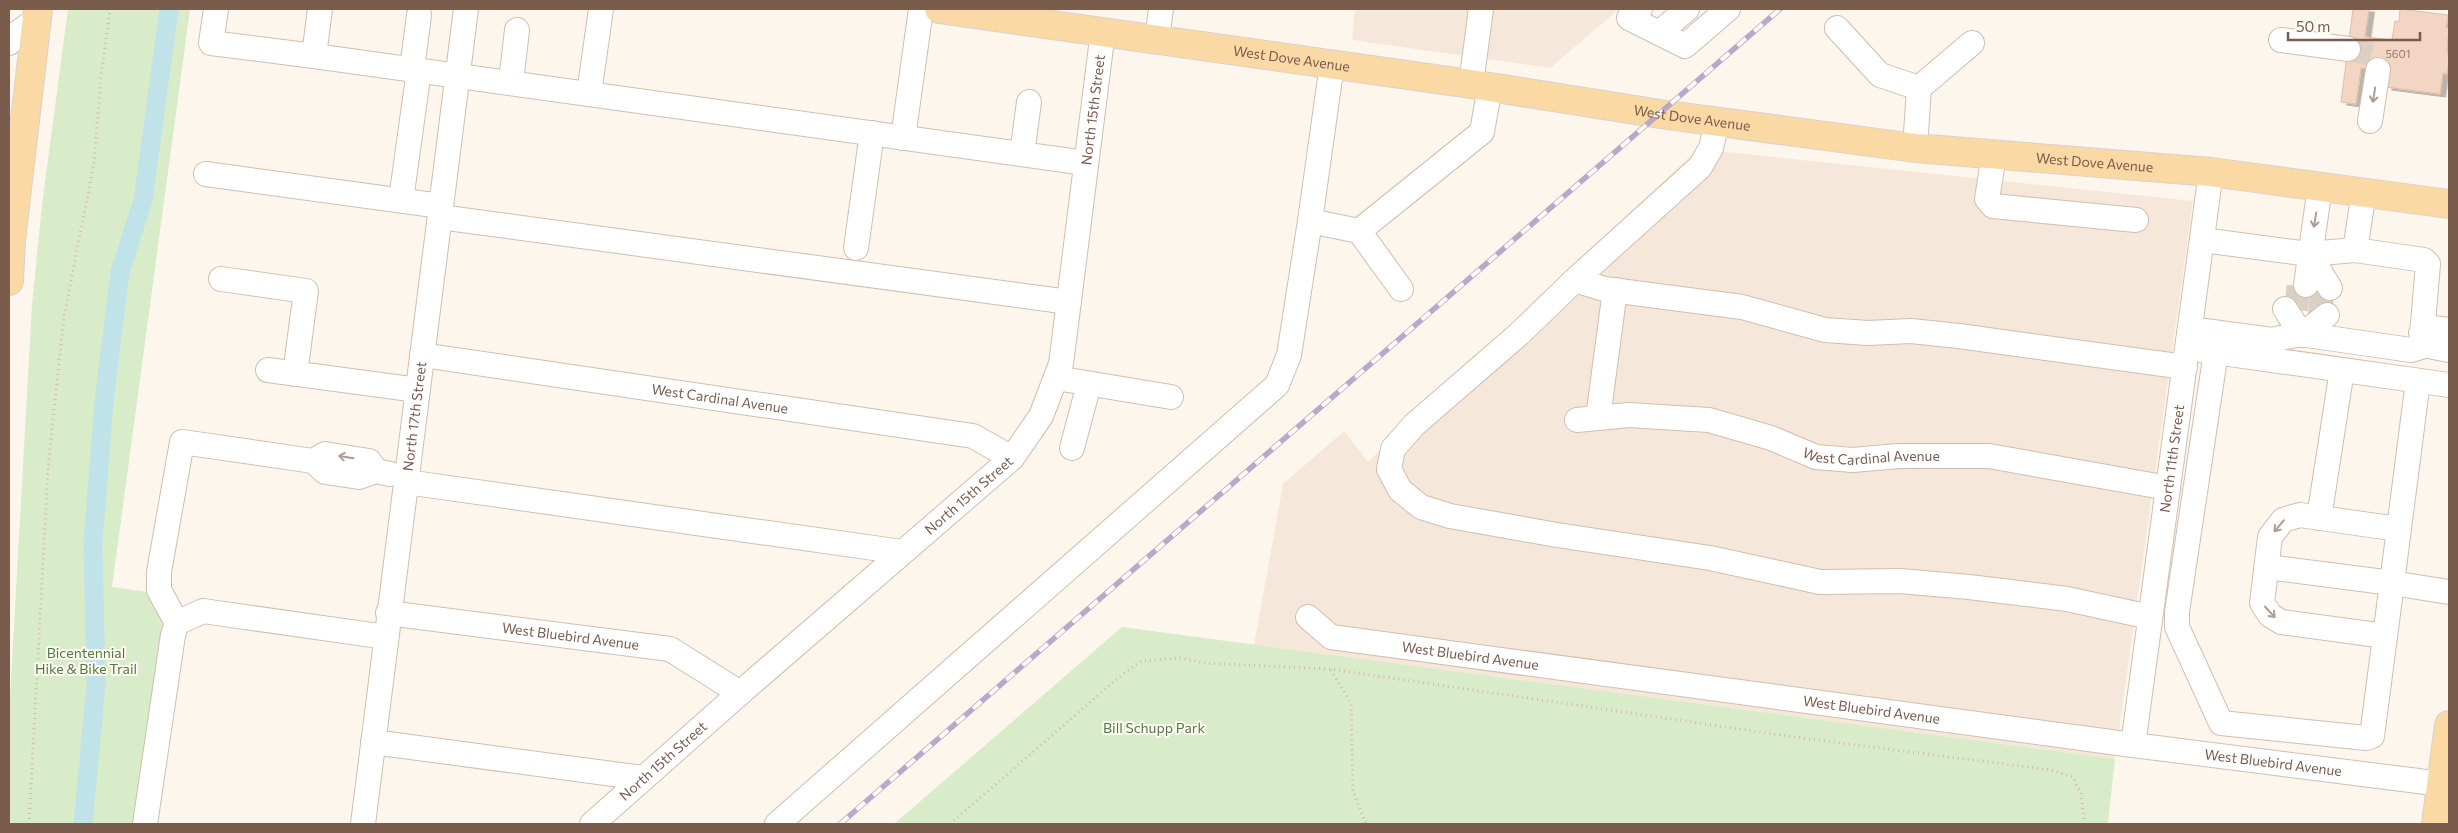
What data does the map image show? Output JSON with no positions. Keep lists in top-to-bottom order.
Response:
{
  "streets": {
    "main road": ["West Dove Avenue"],
    "street": [
      "North 15th Street",
      "West Cardinal Avenue",
      "North 17th Street",
      "North 11th Street",
      "West Bluebird Avenue"
    ]
  },
  "crossings": [
    ["West Dove Avenue", "North 15th Street"],
    ["West Dove Avenue", "North 11th Street"],
    ["North 15th Street", "West Cardinal Avenue"],
    ["North 15th Street", "West Bluebird Avenue"],
    ["West Cardinal Avenue", "North 17th Street"],
    ["West Cardinal Avenue", "North 11th Street"],
    ["North 17th Street", "West Bluebird Avenue"],
    ["North 11th Street", "West Bluebird Avenue"]
  ],
  "parks": ["Bicentennial Hike & Bike Trail", "Bill Schupp Park"],
  "house_numbers": ["5601"],
  "scale_bar": "50 m"
}
